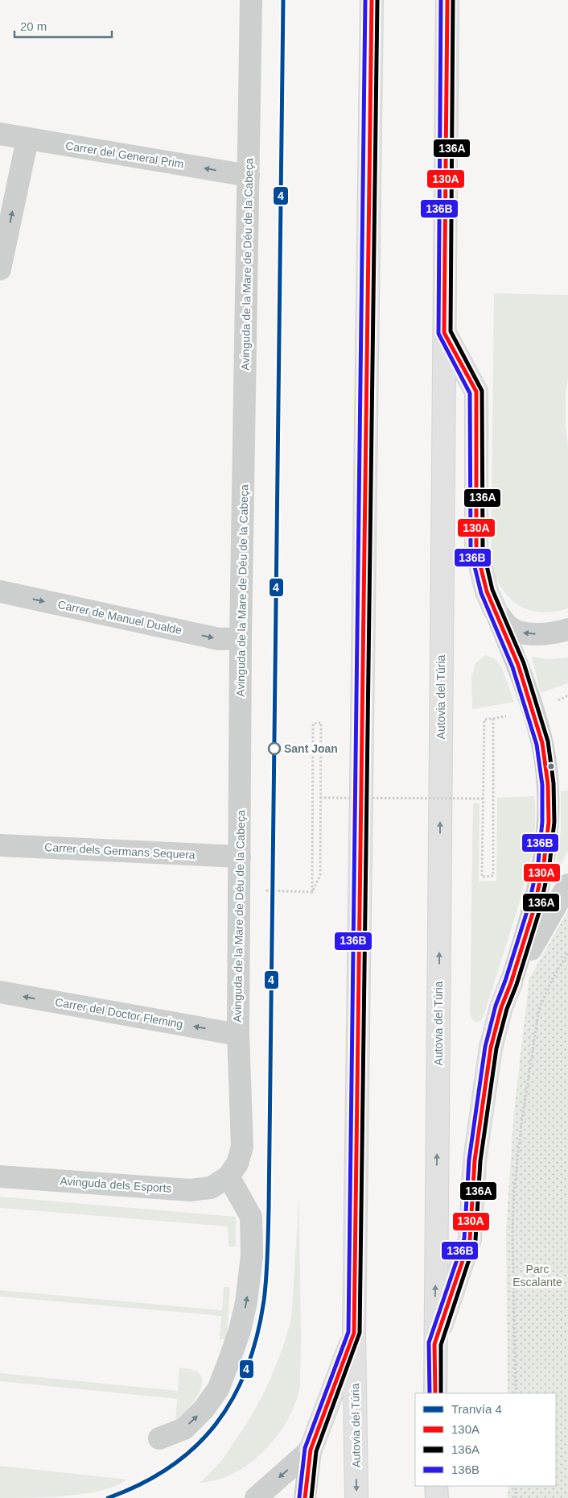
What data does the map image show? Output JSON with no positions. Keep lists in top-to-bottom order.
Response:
{
  "streets": {
    "highway": ["Autovia del Túria"],
    "street": [
      "Carrer del General Prim",
      "Avinguda de la Mare de Déu de la Cabeça",
      "Carrer de Manuel Dualde",
      "Carrer dels Germans Sequera",
      "Carrer del Doctor Fleming",
      "Avinguda dels Esports"
    ]
  },
  "crossings": [
    ["Carrer del General Prim", "Avinguda de la Mare de Déu de la Cabeça"],
    ["Avinguda de la Mare de Déu de la Cabeça", "Carrer de Manuel Dualde"],
    ["Avinguda de la Mare de Déu de la Cabeça", "Carrer dels Germans Sequera"],
    ["Avinguda de la Mare de Déu de la Cabeça", "Carrer del Doctor Fleming"],
    ["Avinguda de la Mare de Déu de la Cabeça", "Avinguda dels Esports"]
  ],
  "one_way": ["Carrer del General Prim", "Carrer de Manuel Dualde", "Carrer del Doctor Fleming"],
  "parks": ["Parc Escalante"],
  "places": ["Sant Joan"],
  "lines": [
    "tram line 4",
    "transit line 130A",
    "transit line 136A",
    "transit line 136B"
  ],
  "legend": [
    "Tranvía 4",
    "130A",
    "136A",
    "136B"
  ],
  "scale_bar": "20 m"
}
